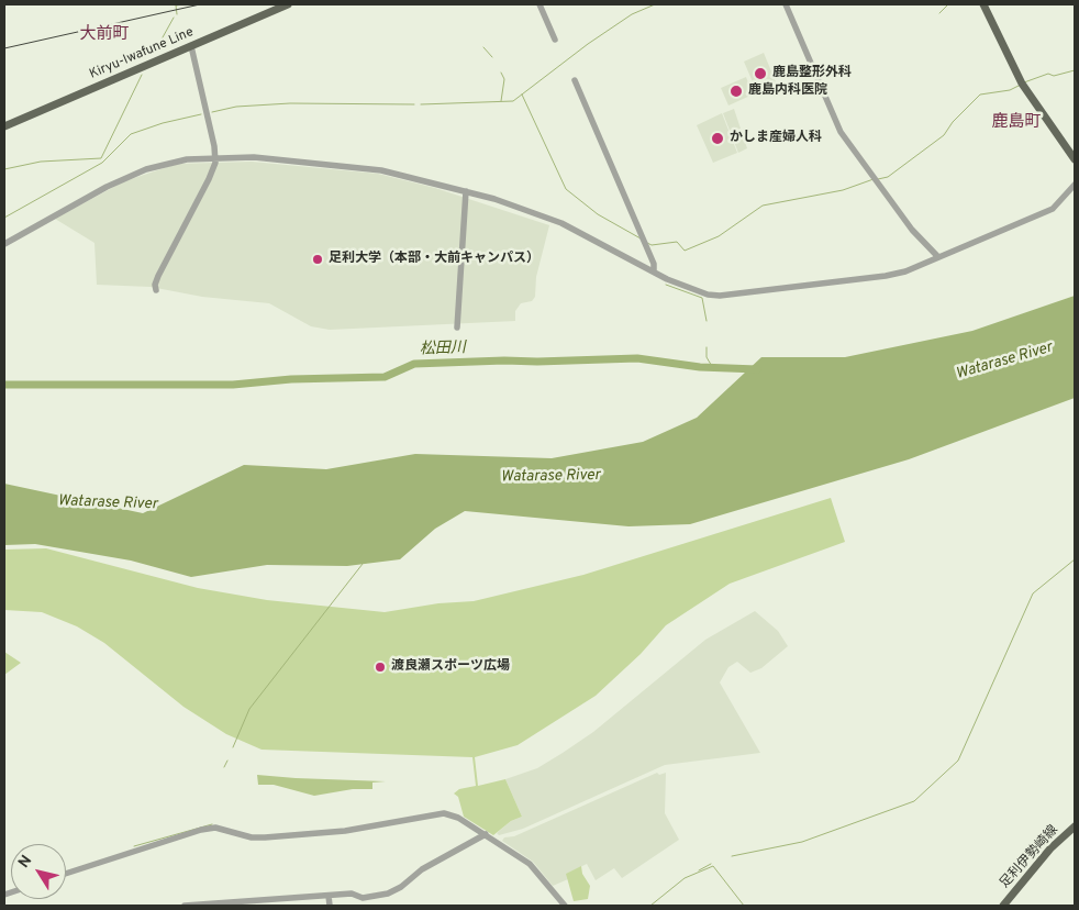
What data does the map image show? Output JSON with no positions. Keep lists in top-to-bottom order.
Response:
{
  "streets": {
    "main road": ["Kiryu-Iwafune Line", "足利伊勢崎線"]
  },
  "districts": ["大前町", "鹿島町"],
  "water": ["松田川", "Watarase River"],
  "places": [
    "鹿島整形外科",
    "鹿島内科医院",
    "かしま産婦人科",
    "足利大学（本部・大前キャンパス）",
    "渡良瀬スポーツ広場"
  ],
  "north": "top left"
}
